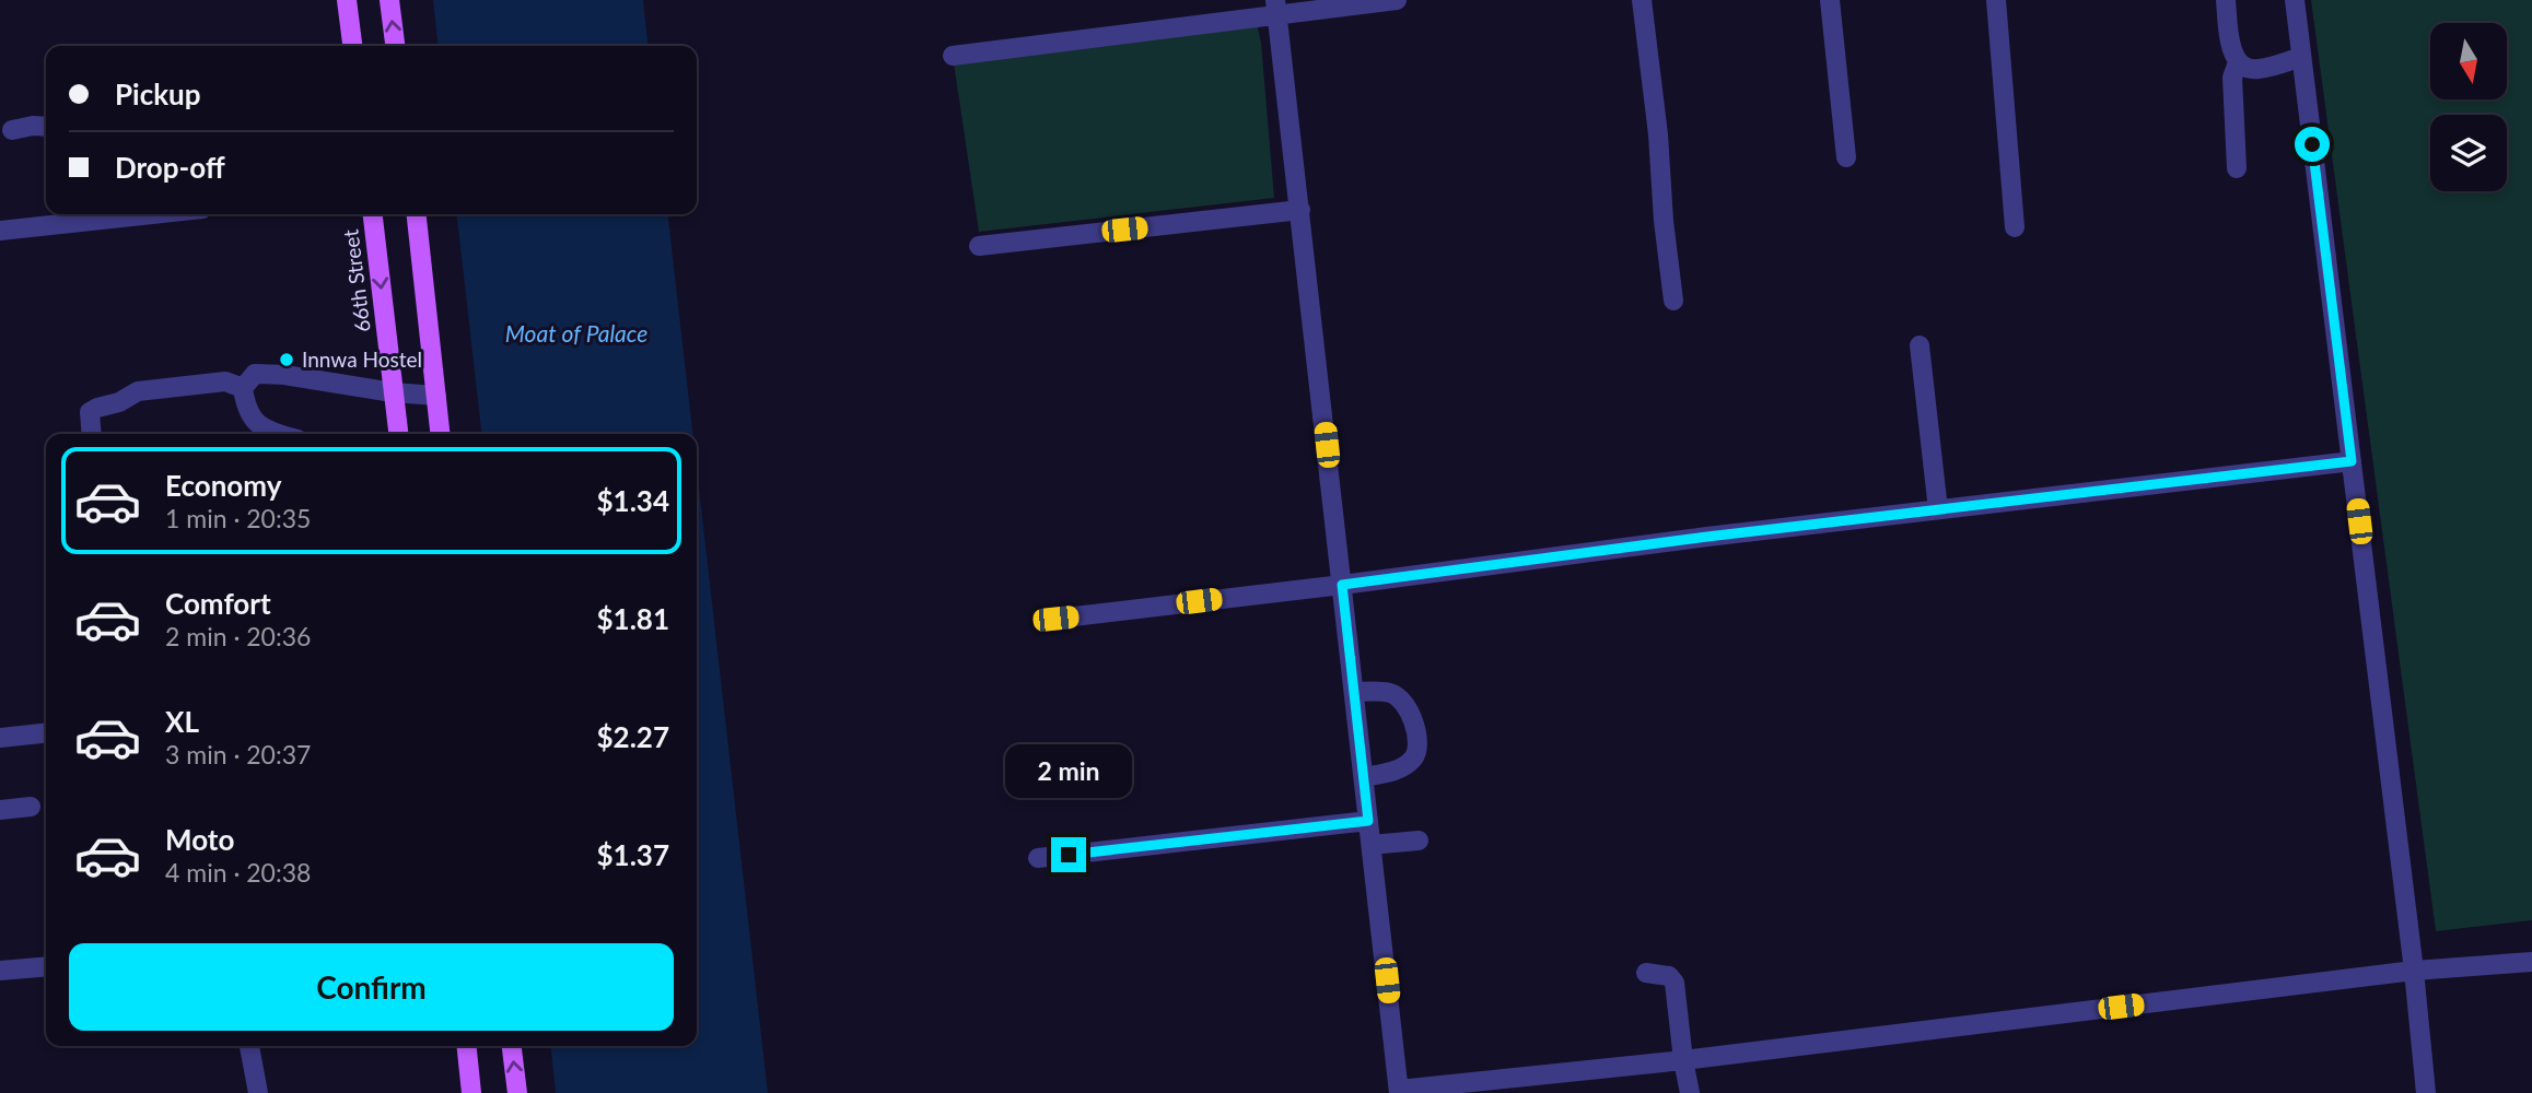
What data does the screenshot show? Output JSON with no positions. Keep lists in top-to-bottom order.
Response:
{
  "streets": {
    "main road": ["66th Street"]
  },
  "water": ["Moat of Palace"],
  "places": ["Innwa Hostel"],
  "north": "bottom",
  "page": {
    "banner": ["Pickup", "Drop-off"],
    "list": [
      {
        "name": "Economy",
        "note": "1 min · 20:35",
        "value": "$1.34"
      },
      {
        "name": "Comfort",
        "note": "2 min · 20:36",
        "value": "$1.81"
      },
      {
        "name": "XL",
        "note": "3 min · 20:37",
        "value": "$2.27"
      },
      {
        "name": "Moto",
        "note": "4 min · 20:38",
        "value": "$1.37"
      }
    ],
    "bubble": "2 min",
    "buttons": "Confirm"
  }
}
